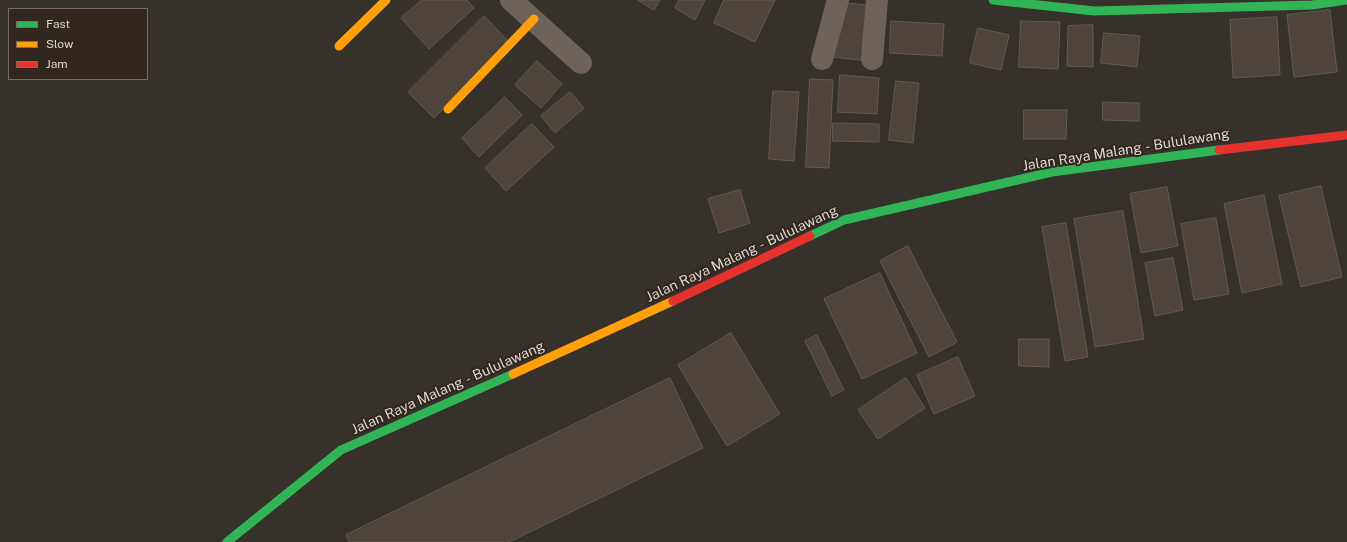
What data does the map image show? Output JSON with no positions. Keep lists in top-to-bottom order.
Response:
{
  "streets": {
    "main road": ["Jalan Raya Malang - Bululawang"]
  },
  "legend": ["Fast", "Slow", "Jam"]
}
